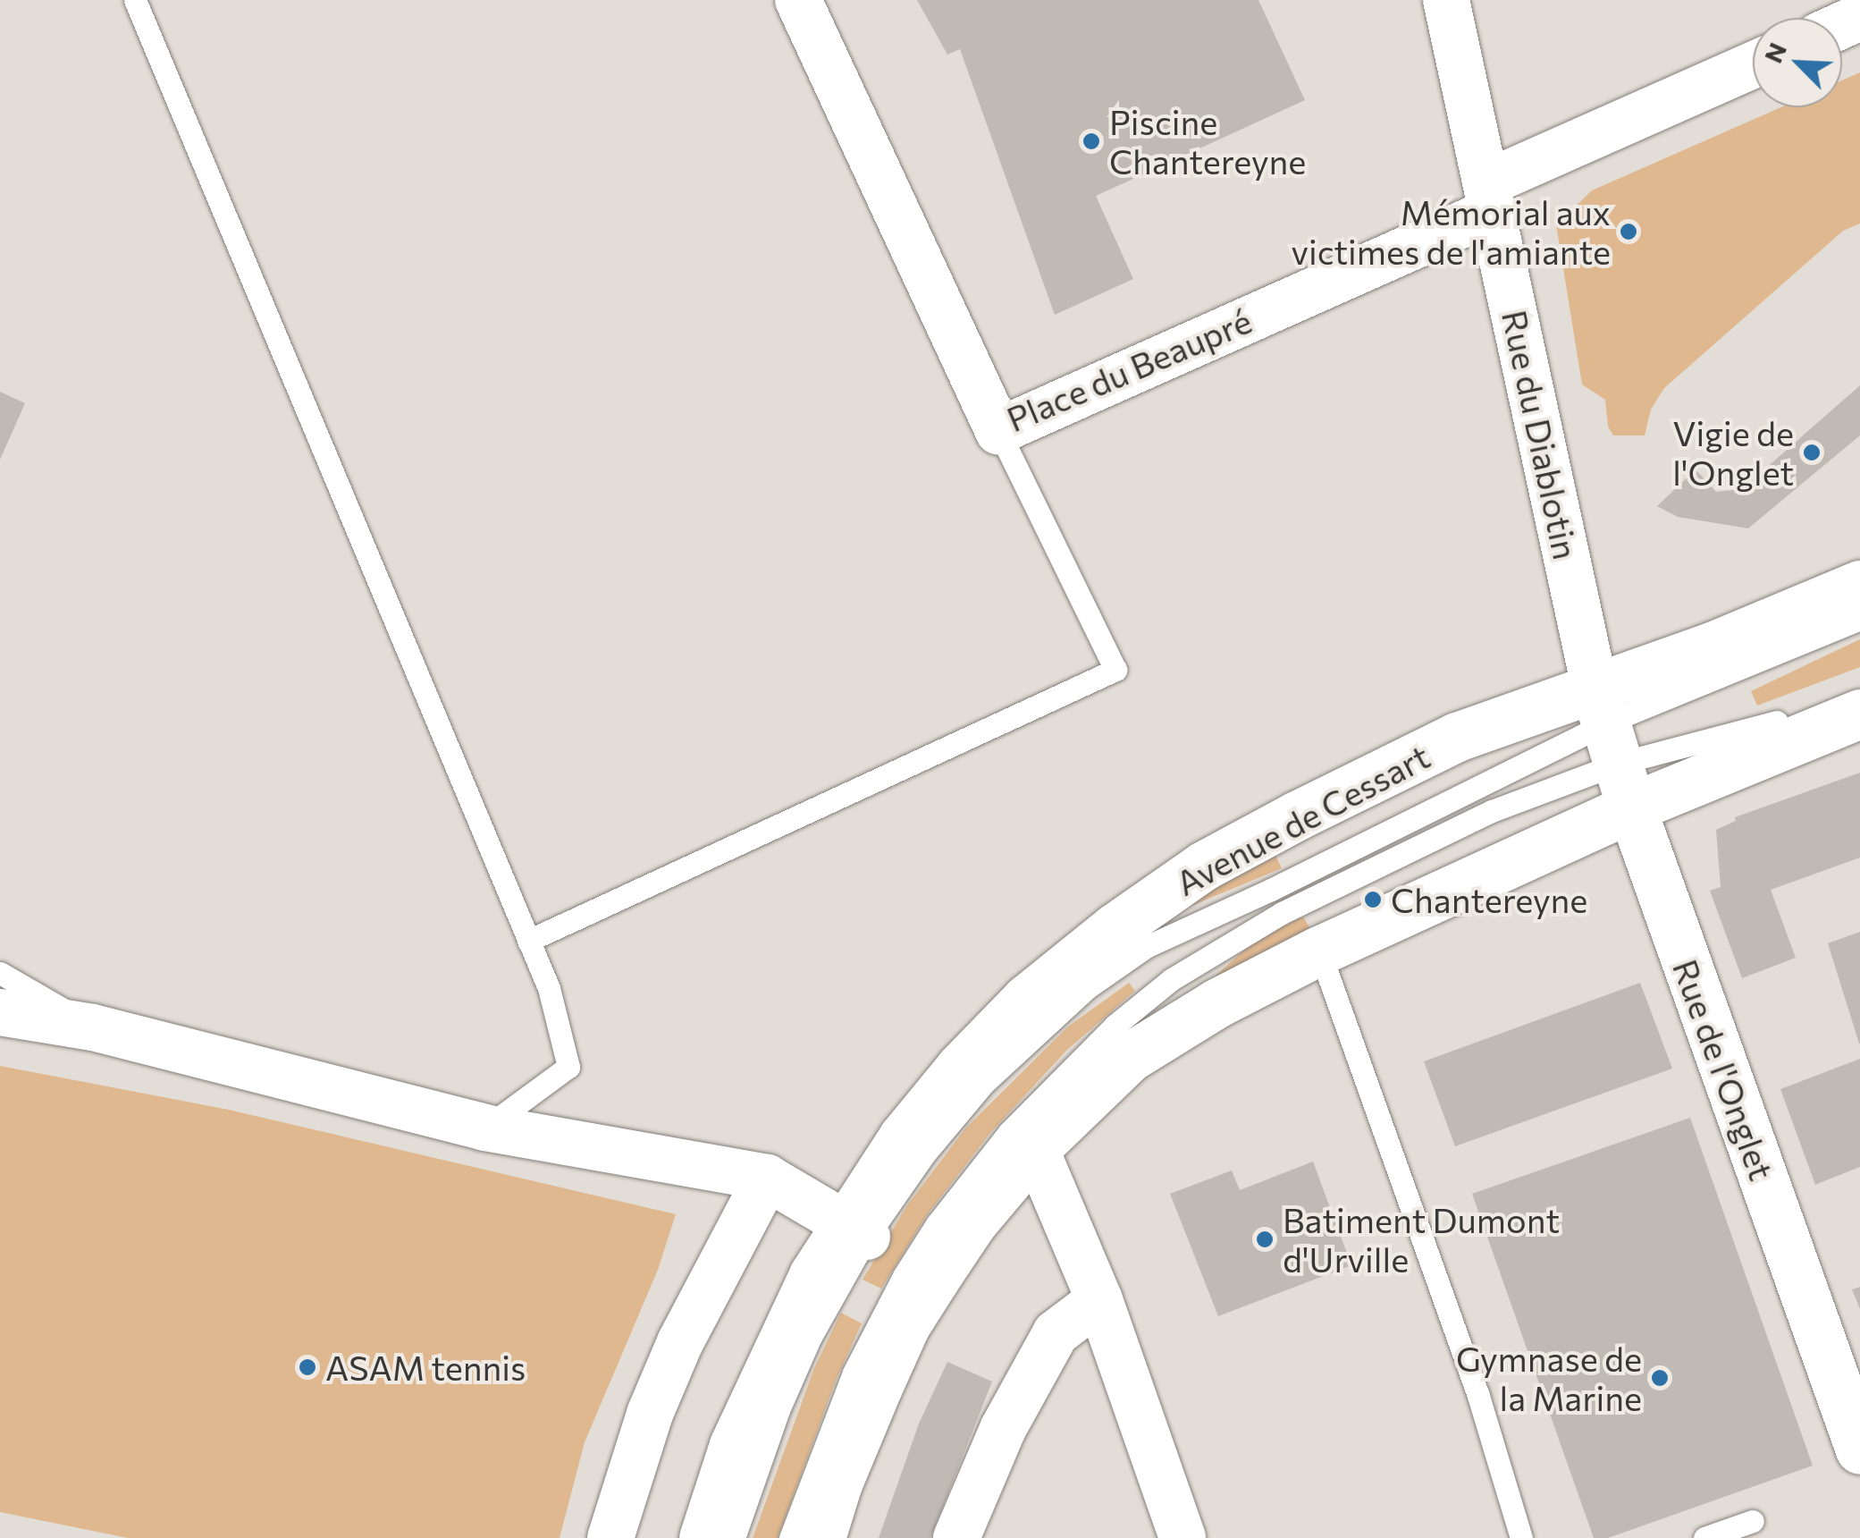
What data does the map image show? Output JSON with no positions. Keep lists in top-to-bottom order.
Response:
{
  "streets": {
    "main road": ["Avenue de Cessart", "Rue de l'Onglet"],
    "street": ["Place du Beaupré", "Rue du Diablotin"]
  },
  "crossings": [
    ["Place du Beaupré", "Rue du Diablotin"],
    ["Rue du Diablotin", "Avenue de Cessart"],
    ["Rue du Diablotin", "Rue de l'Onglet"],
    ["Avenue de Cessart", "Rue de l'Onglet"]
  ],
  "places": [
    "Piscine Chantereyne",
    "Mémorial aux victimes de l'amiante",
    "Vigie de l'Onglet",
    "Chantereyne",
    "Batiment Dumont d'Urville",
    "ASAM tennis",
    "Gymnase de la Marine"
  ],
  "north": "top left"
}
